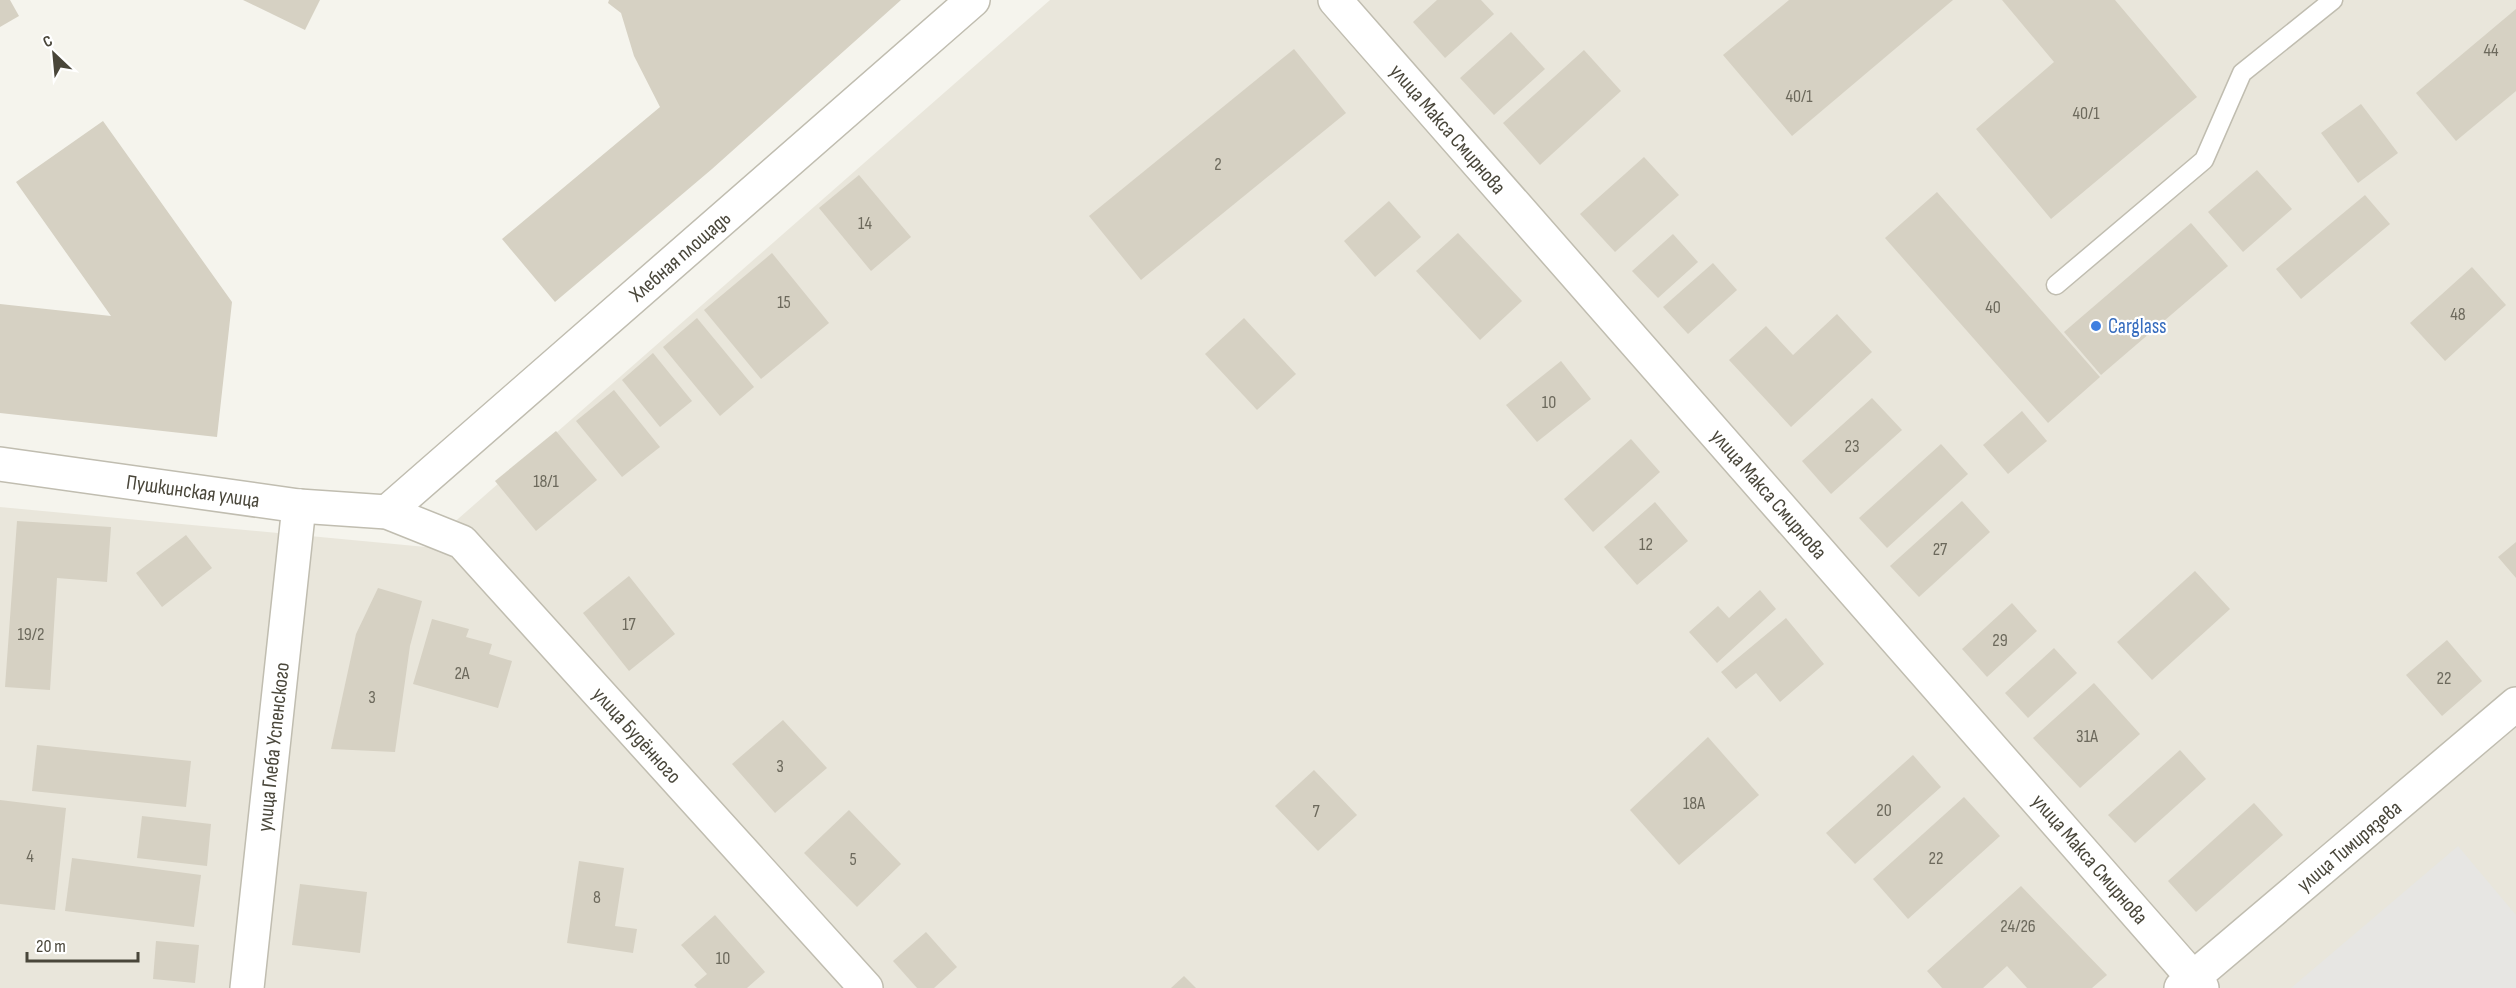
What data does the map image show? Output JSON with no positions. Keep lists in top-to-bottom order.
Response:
{
  "streets": {
    "street": [
      "улица Макса Смирнова",
      "Хлебная площадь",
      "Пушкинская улица",
      "улица Будённого",
      "улица Глеба Успенского",
      "улица Тимирязева"
    ]
  },
  "crossings": [
    ["улица Макса Смирнова", "улица Тимирязева"],
    ["Хлебная площадь", "Пушкинская улица"],
    ["Хлебная площадь", "улица Будённого"],
    ["Пушкинская улица", "улица Будённого"],
    ["Пушкинская улица", "улица Глеба Успенского"]
  ],
  "places": ["Carglass"],
  "house_numbers": [
    "44",
    "40/1",
    "40/1",
    "2",
    "14",
    "15",
    "40",
    "48",
    "10",
    "23",
    "18/1",
    "12",
    "27",
    "17",
    "19/2",
    "29",
    "2А",
    "22",
    "3",
    "31А",
    "3",
    "18А",
    "20",
    "7",
    "4",
    "22",
    "5",
    "8",
    "24/26",
    "10"
  ],
  "scale_bar": "20 m",
  "north": "top left"
}
